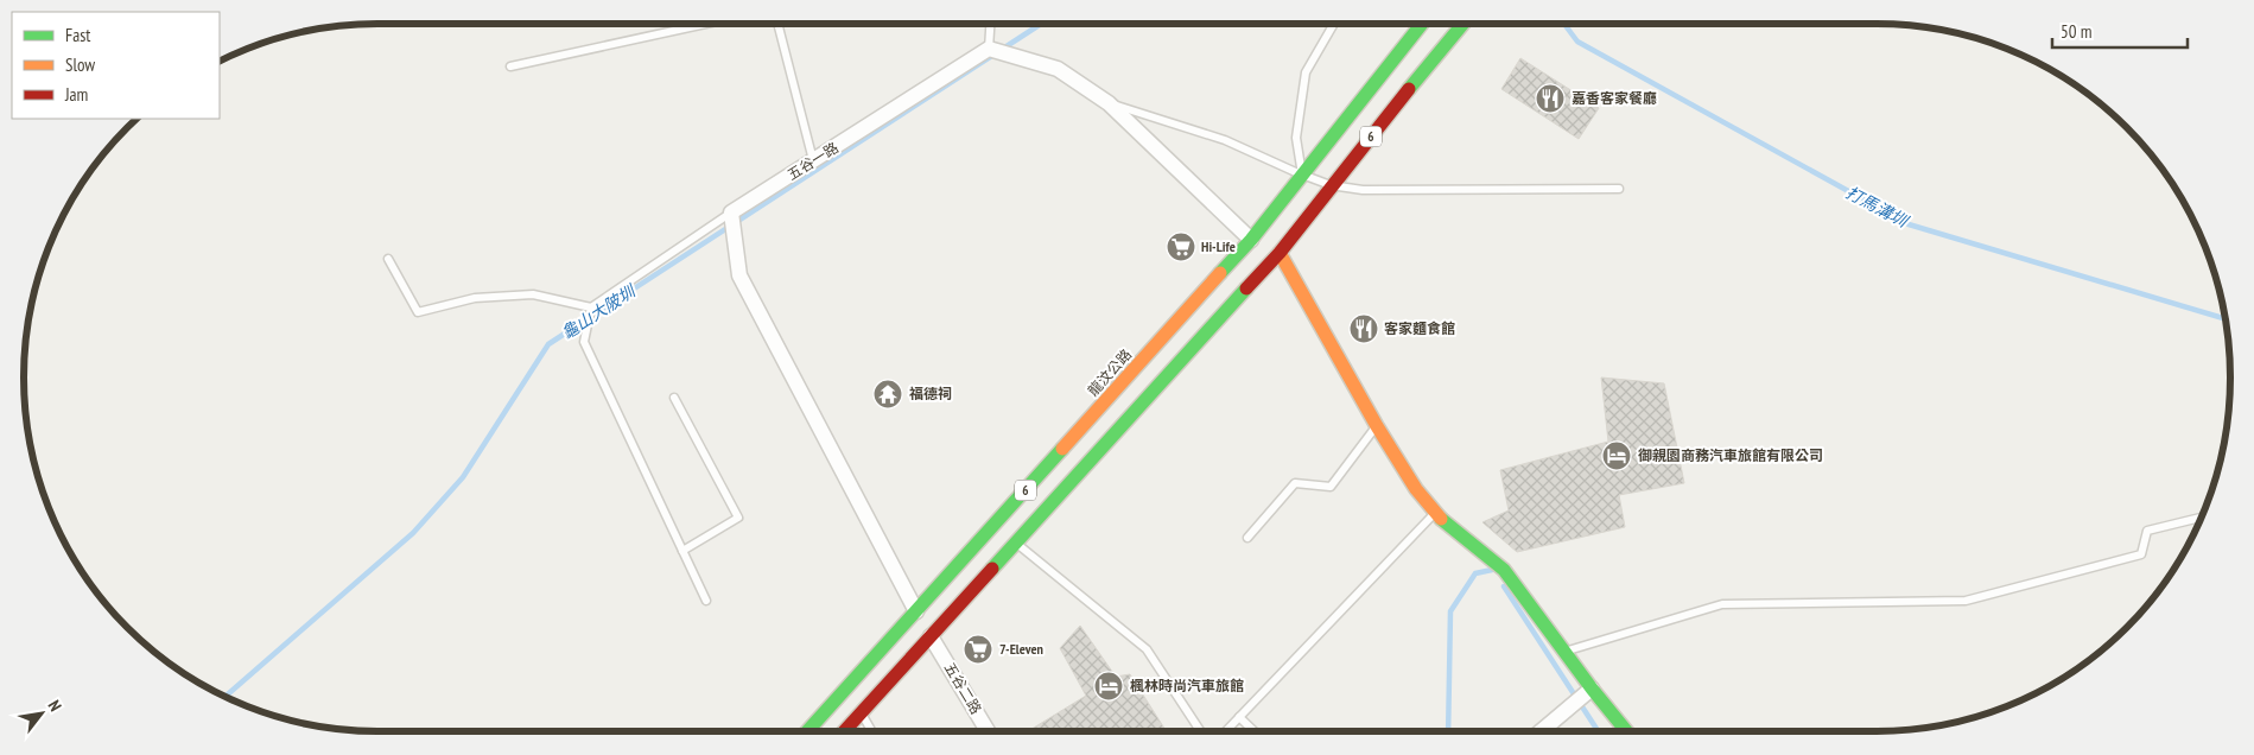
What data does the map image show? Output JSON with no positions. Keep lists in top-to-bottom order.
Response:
{
  "streets": {
    "main road": ["6", "龍汶公路"],
    "street": ["五谷一路", "五谷二路"]
  },
  "crossings": [
    ["龍汶公路", "五谷二路"]
  ],
  "water": ["打馬溝圳", "龜山大陂圳"],
  "places": {
    "restaurant": ["嘉香客家餐廳", "客家麵食館"],
    "supermarket": ["Hi-Life", "7-Eleven"],
    "temple": ["福德祠"],
    "hotel": ["御親園商務汽車旅館有限公司", "楓林時尚汽車旅館"]
  },
  "legend": ["Fast", "Slow", "Jam"],
  "scale_bar": "50 m",
  "north": "top right"
}
